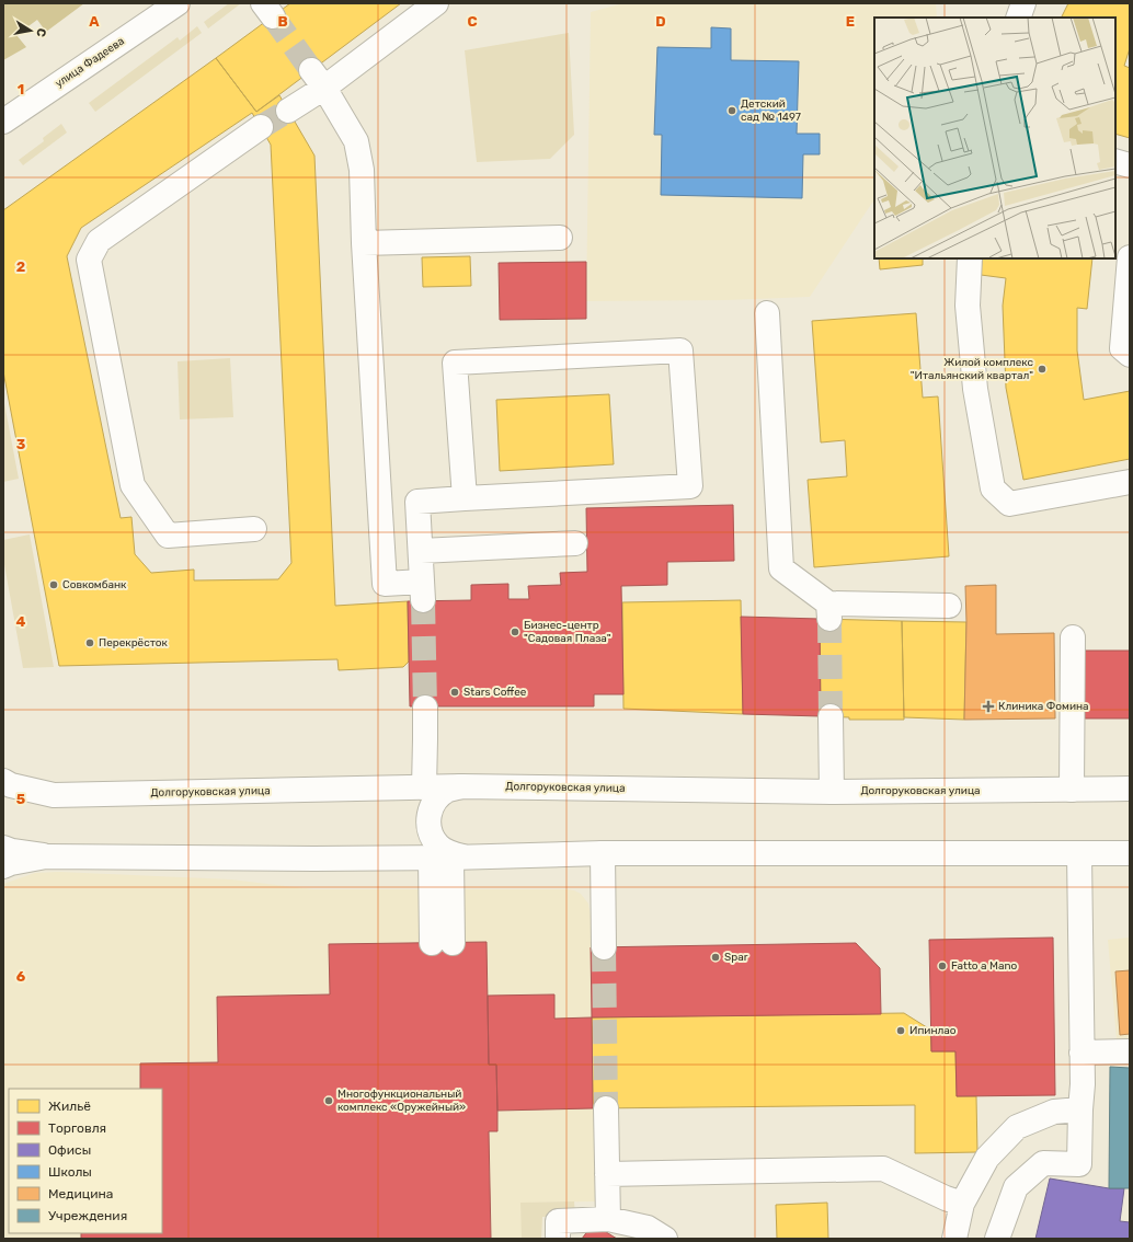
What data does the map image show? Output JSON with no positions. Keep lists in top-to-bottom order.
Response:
{
  "streets": {
    "main road": ["улица Фадеева", "Долгоруковская улица"]
  },
  "places": {
    "other": [
      "Детский сад № 1497",
      "Жилой комплекс \"Итальянский квартал\"",
      "Совкомбанк",
      "Бизнес-центр \"Садовая Плаза\"",
      "Перекрёсток",
      "Stars Coffee",
      "Spar",
      "Fatto a Mano",
      "Ипинлао",
      "Многофункциональный комплекс «Оружейный»"
    ],
    "health": ["Клиника Фомина"]
  },
  "legend": [
    "Жильё",
    "Торговля",
    "Офисы",
    "Школы",
    "Медицина",
    "Учреждения"
  ],
  "north": "right",
  "grid": {
    "columns": [
      "A",
      "B",
      "C",
      "D",
      "E"
    ],
    "rows": [
      "1",
      "2",
      "3",
      "4",
      "5",
      "6"
    ]
  }
}
